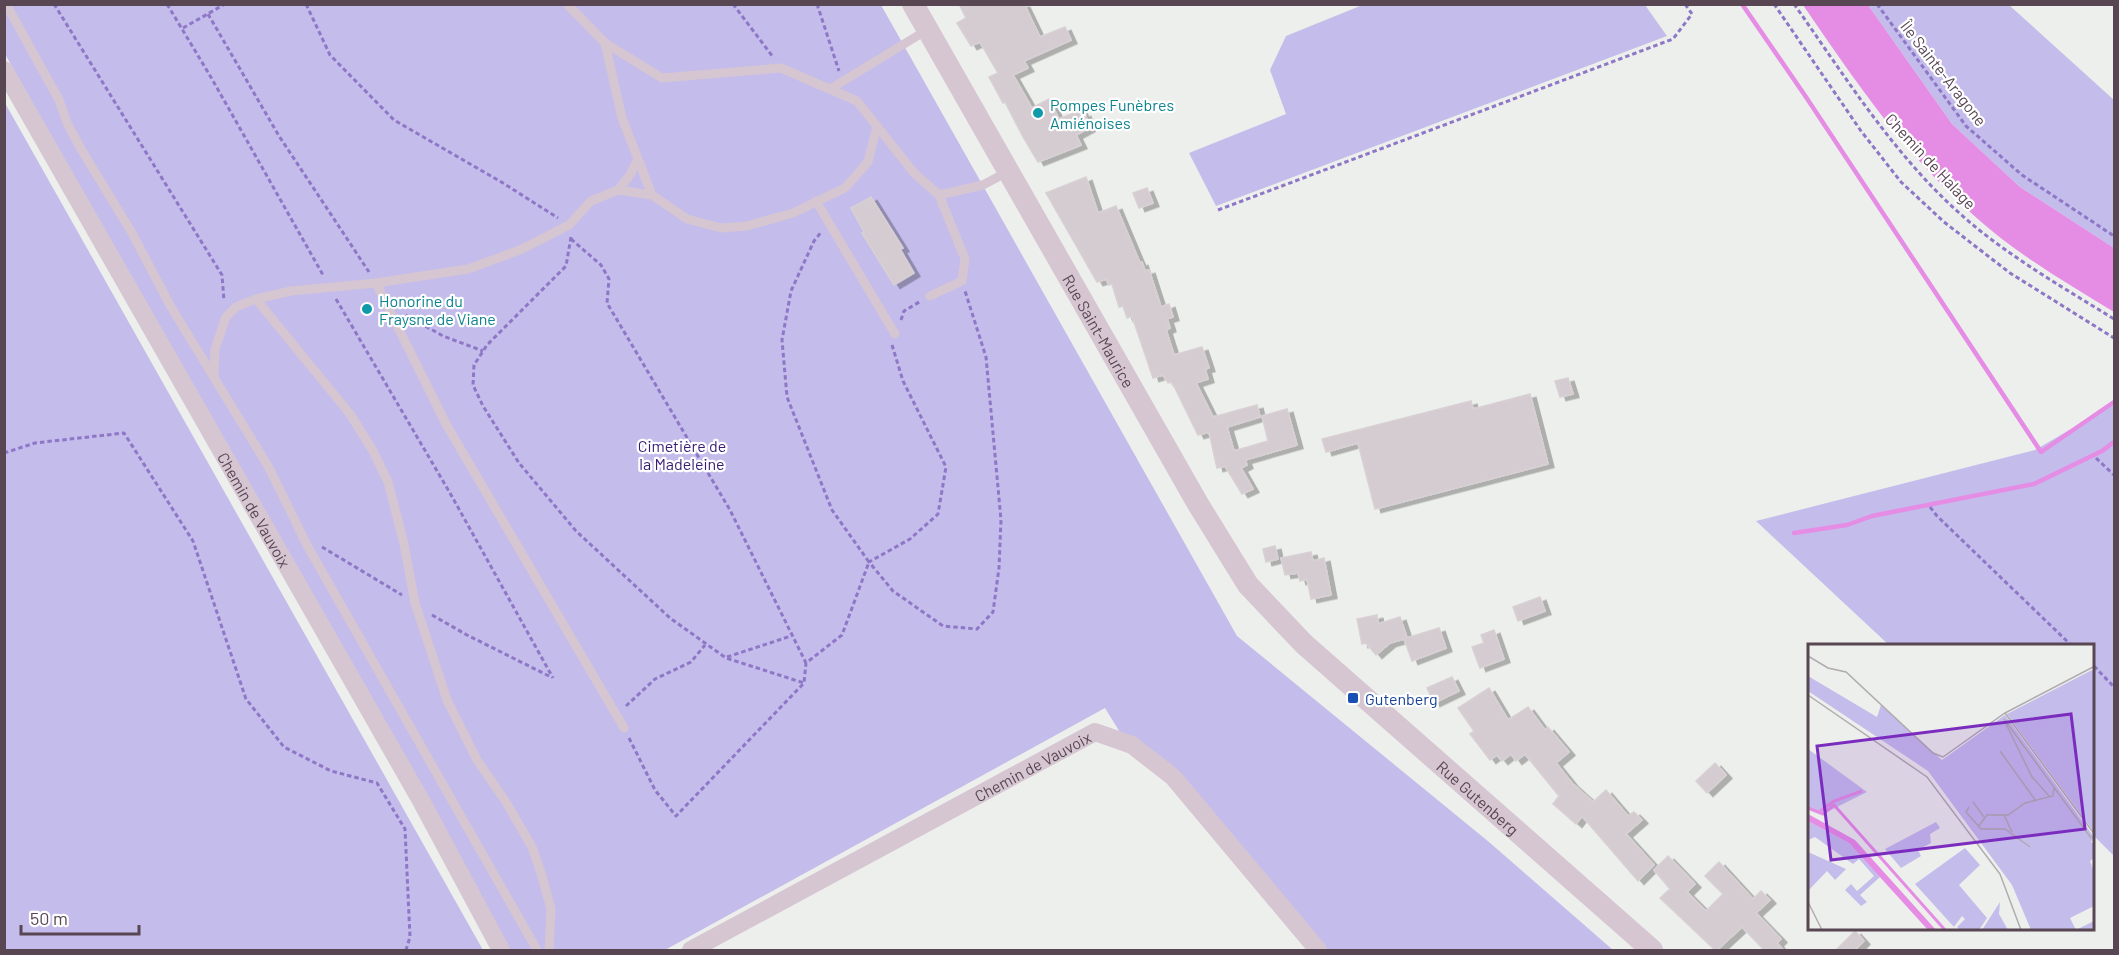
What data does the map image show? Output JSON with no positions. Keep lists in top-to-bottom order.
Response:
{
  "streets": {
    "street": ["Rue Saint-Maurice", "Chemin de Vauvoix", "Rue Gutenberg"],
    "path": ["Île Sainte-Aragone", "Chemin de Halage"]
  },
  "crossings": [
    ["Rue Saint-Maurice", "Rue Gutenberg"]
  ],
  "parks": ["Cimetière de la Madeleine"],
  "places": {
    "other": ["Pompes Funèbres Amiénoises", "Honorine du Fraysne de Viane"],
    "transit": ["Gutenberg"]
  },
  "scale_bar": "50 m"
}
